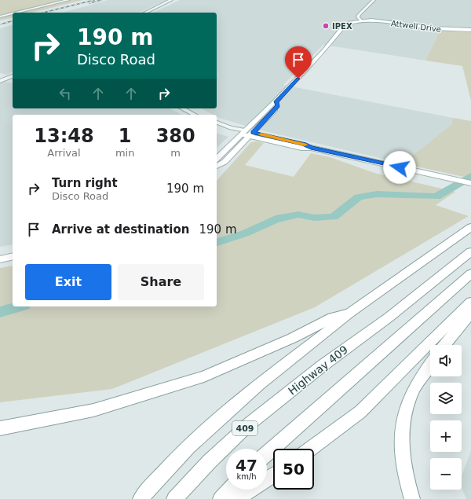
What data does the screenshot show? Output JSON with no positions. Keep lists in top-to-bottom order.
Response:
{
  "streets": {
    "highway": ["Highway 409", "409"],
    "main road": ["Attwell Drive"]
  },
  "places": ["IPEX"],
  "page": {
    "turn": ["190 m", "Disco Road"],
    "eta": [
      "13:48",
      "Arrival",
      "1",
      "min",
      "380",
      "m"
    ],
    "list": [
      {
        "name": "Turn right",
        "note": "Disco Road",
        "value": "190 m"
      },
      {
        "name": "Arrive at destination",
        "value": "190 m"
      }
    ],
    "buttons": ["Exit", "Share"],
    "map_buttons": ["+", "−"],
    "speed": "47 km/h",
    "limit": "50"
  }
}
